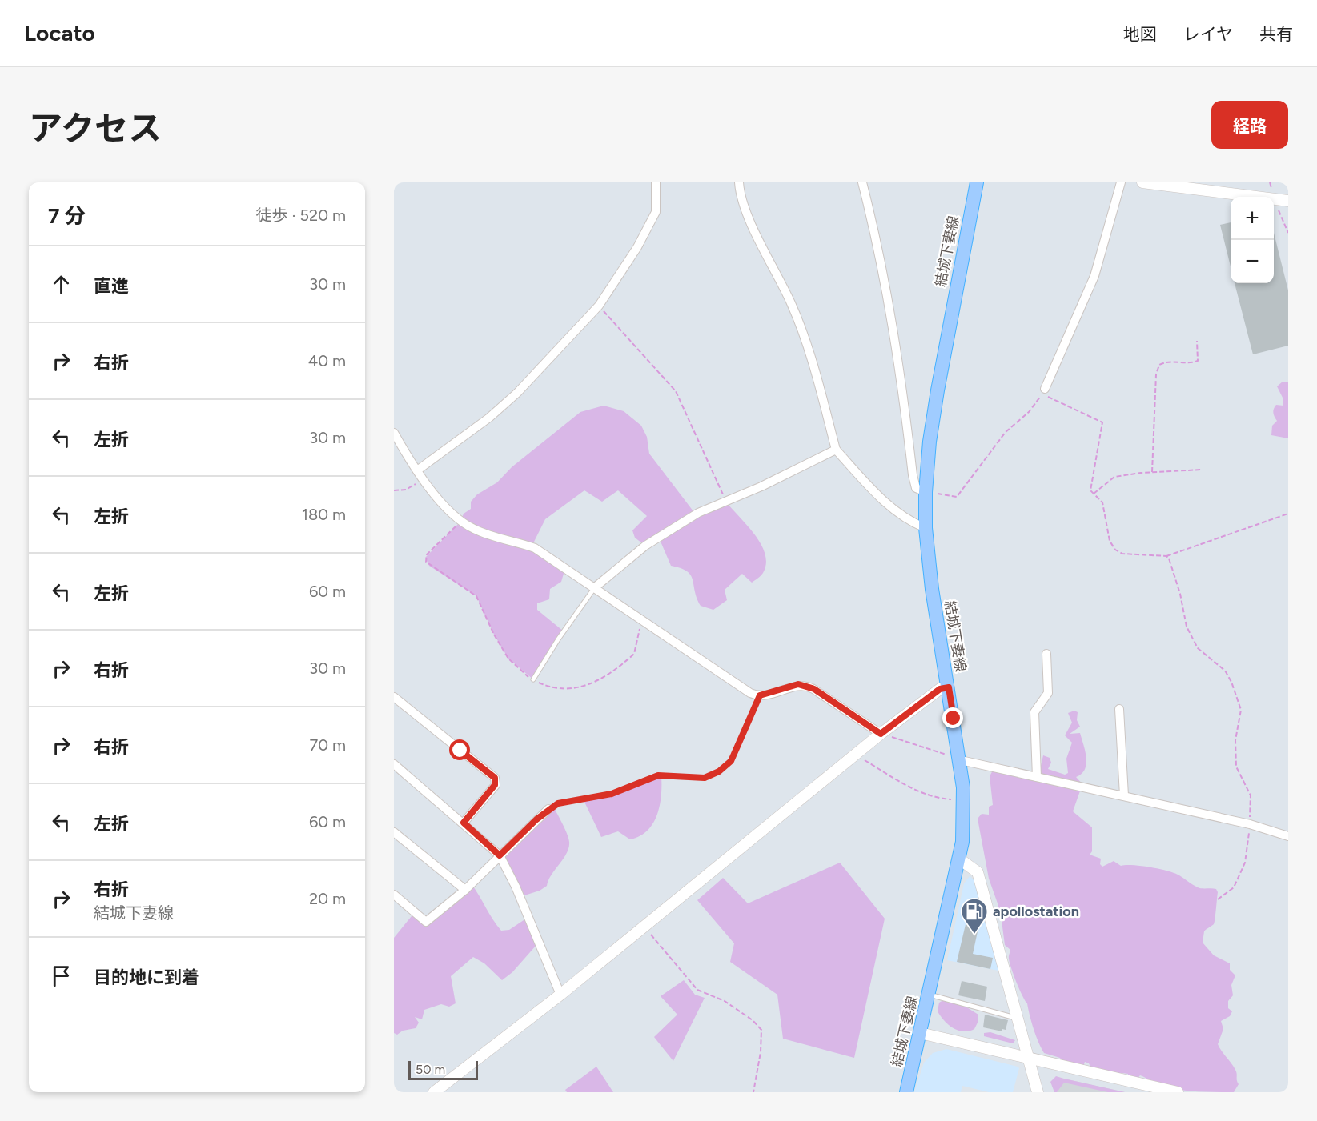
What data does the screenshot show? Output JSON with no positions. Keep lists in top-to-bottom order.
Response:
{
  "streets": {
    "main road": ["結城下妻線"]
  },
  "places": {
    "fuel station": ["apollostation"]
  },
  "scale_bar": "50 m",
  "page": {
    "header": "Locato",
    "nav": ["地図", "レイヤ", "共有"],
    "title": "アクセス",
    "buttons": "経路",
    "heading": ["7 分", "徒歩 · 520 m"],
    "map_buttons": ["+", "−"],
    "list": [
      ["直進", "30 m"],
      ["右折", "40 m"],
      ["左折", "30 m"],
      ["左折", "180 m"],
      ["左折", "60 m"],
      ["右折", "30 m"],
      ["右折", "70 m"],
      ["左折", "60 m"],
      ["右折", "結城下妻線", "20 m"],
      "目的地に到着"
    ],
    "scale": "50 m"
  }
}
